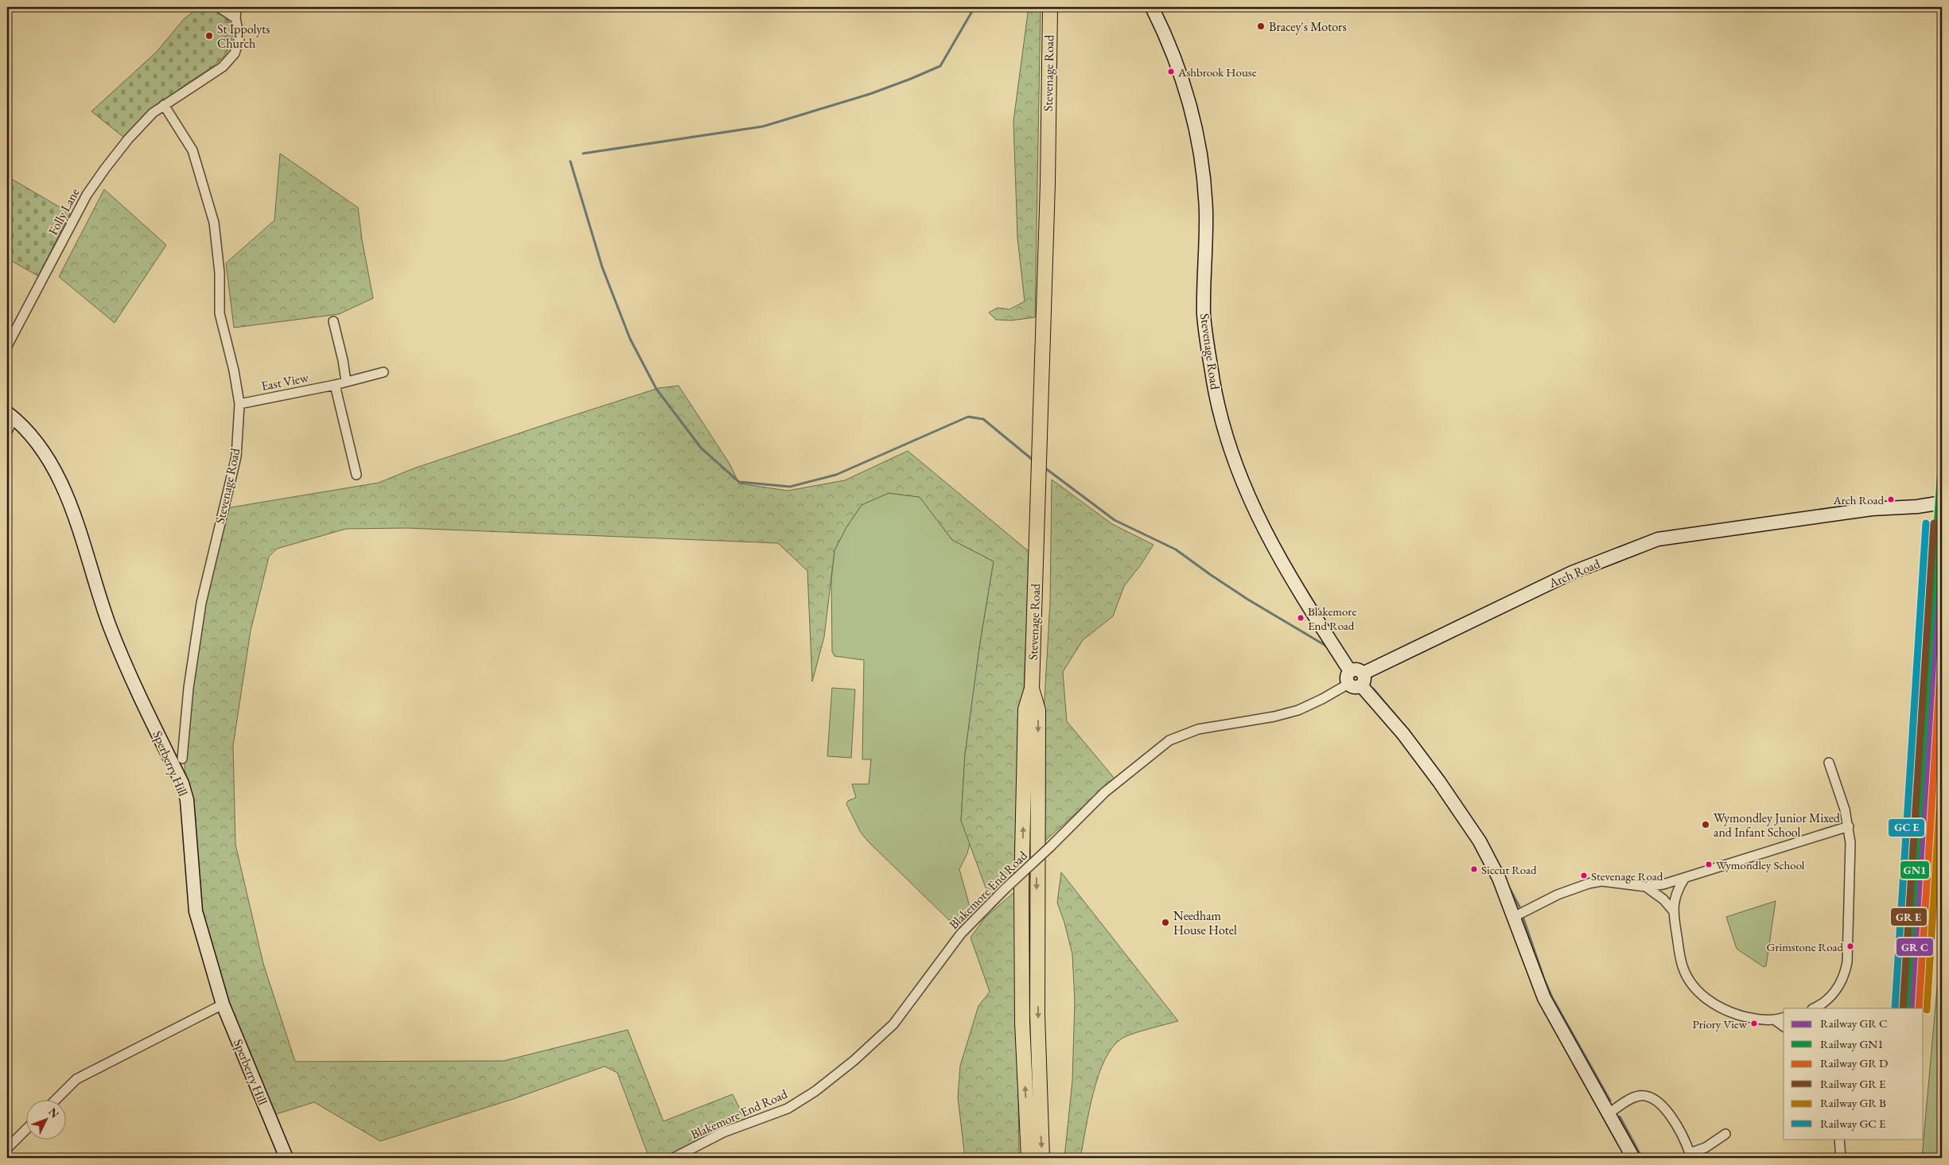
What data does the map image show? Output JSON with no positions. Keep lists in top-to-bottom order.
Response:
{
  "streets": {
    "main road": ["Stevenage Road"],
    "street": [
      "Folly Lane",
      "East View",
      "Arch Road",
      "Sperberry Hill",
      "Blakemore End Road"
    ]
  },
  "crossings": [
    ["Stevenage Road", "Folly Lane"],
    ["Stevenage Road", "East View"],
    ["Stevenage Road", "Arch Road"],
    ["Stevenage Road", "Blakemore End Road"],
    ["Arch Road", "Blakemore End Road"]
  ],
  "places": [
    "Bracey's Motors",
    "St Ippolyts Church",
    "Ashbrook House",
    "Arch Road",
    "Blakemore End Road",
    "Wymondley Junior Mixed and Infant School",
    "Wymondley School",
    "Siccut Road",
    "Stevenage Road",
    "Needham House Hotel",
    "Grimstone Road",
    "Priory View"
  ],
  "lines": ["rail line GN1"],
  "legend": [
    "Railway GR C",
    "Railway GN1",
    "Railway GR D",
    "Railway GR E",
    "Railway GR B",
    "Railway GC E"
  ],
  "north": "top right"
}
